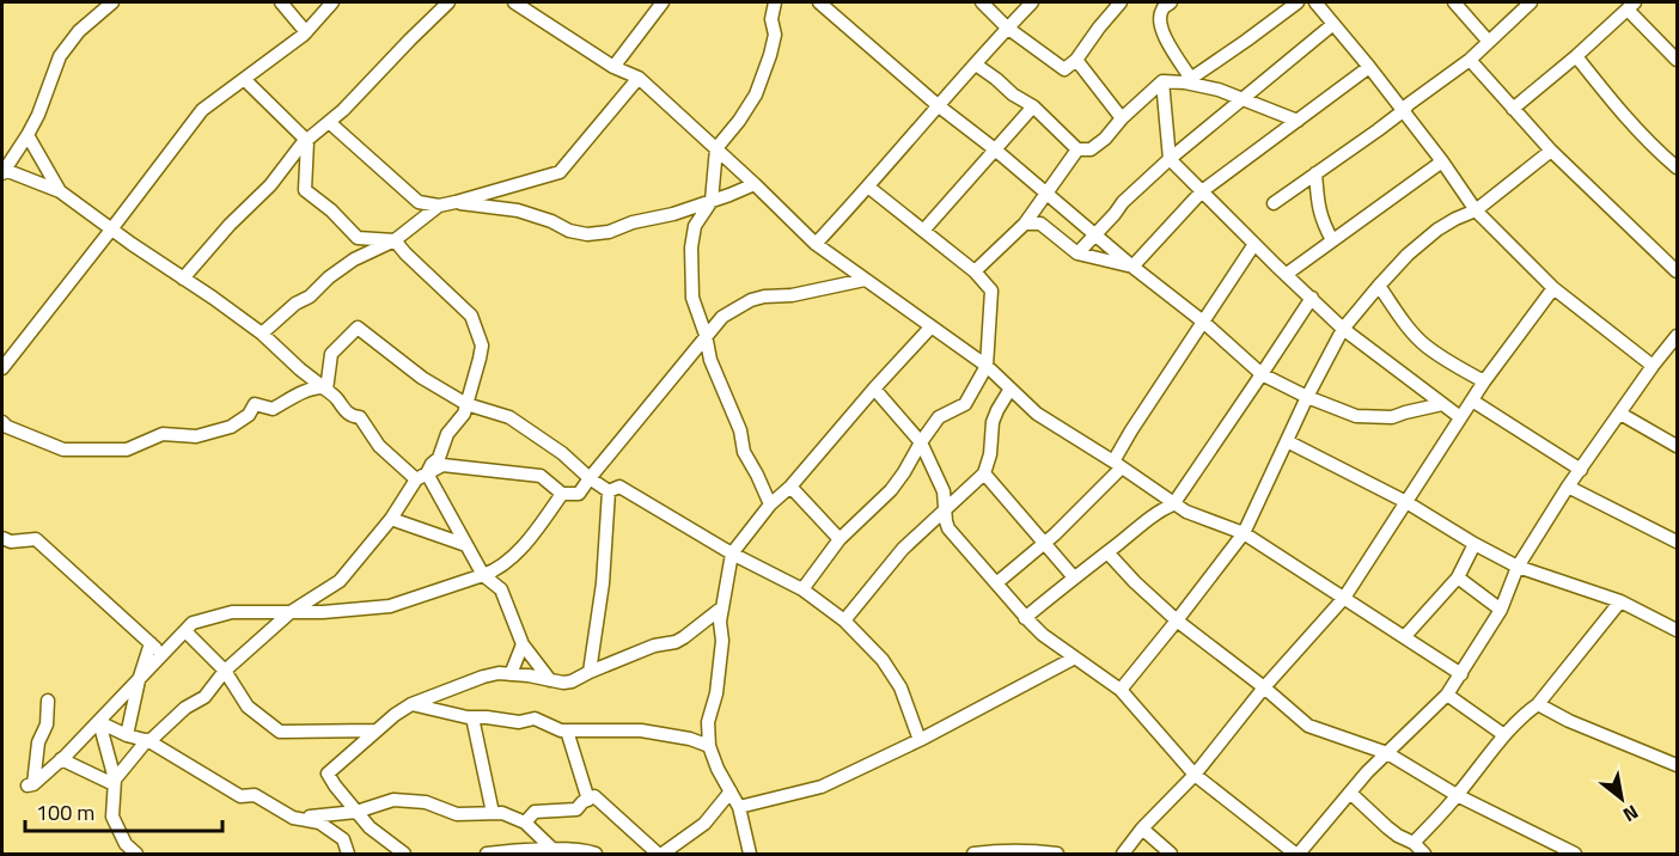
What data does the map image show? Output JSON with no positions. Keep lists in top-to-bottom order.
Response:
{
  "scale_bar": "100 m",
  "north": "bottom right"
}
